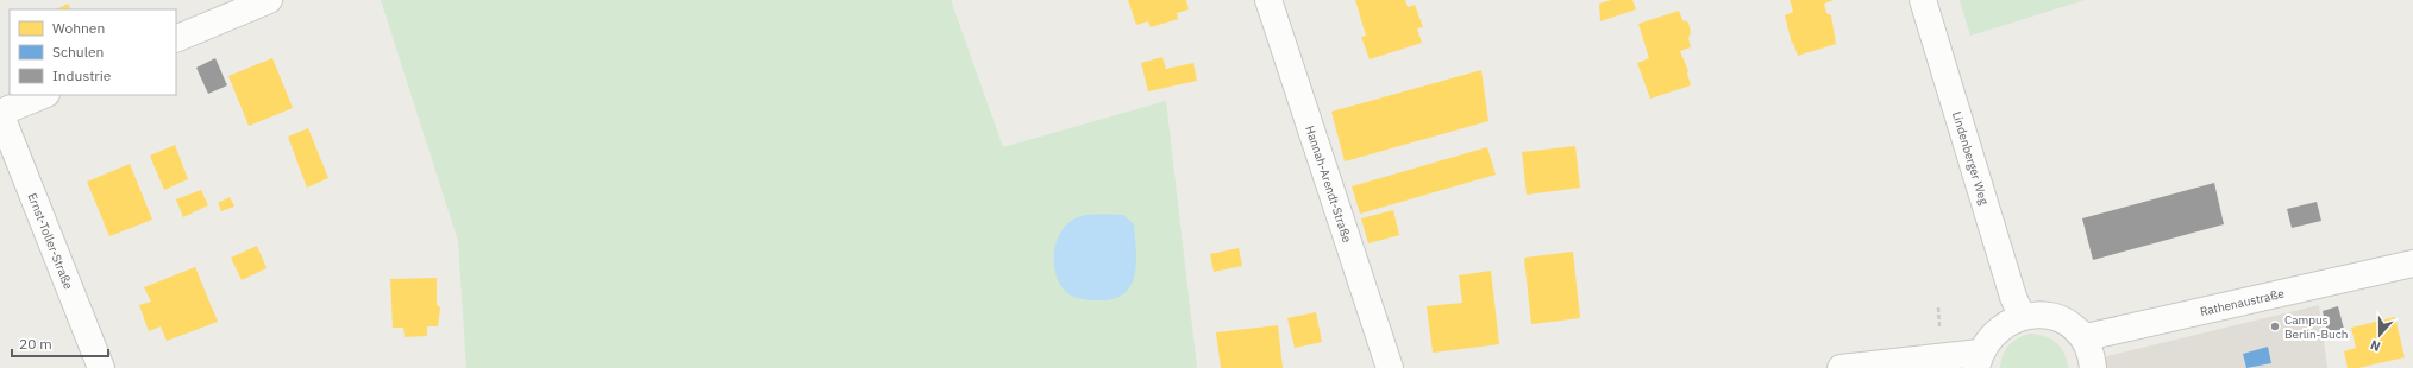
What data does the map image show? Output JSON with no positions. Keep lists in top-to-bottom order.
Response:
{
  "streets": {
    "street": [
      "Lindenberger Weg",
      "Hannah-Arendt-Straße",
      "Ernst-Toller-Straße",
      "Rathenaustraße"
    ]
  },
  "places": ["Campus Berlin-Buch"],
  "legend": ["Wohnen", "Schulen", "Industrie"],
  "scale_bar": "20 m",
  "north": "bottom"
}
